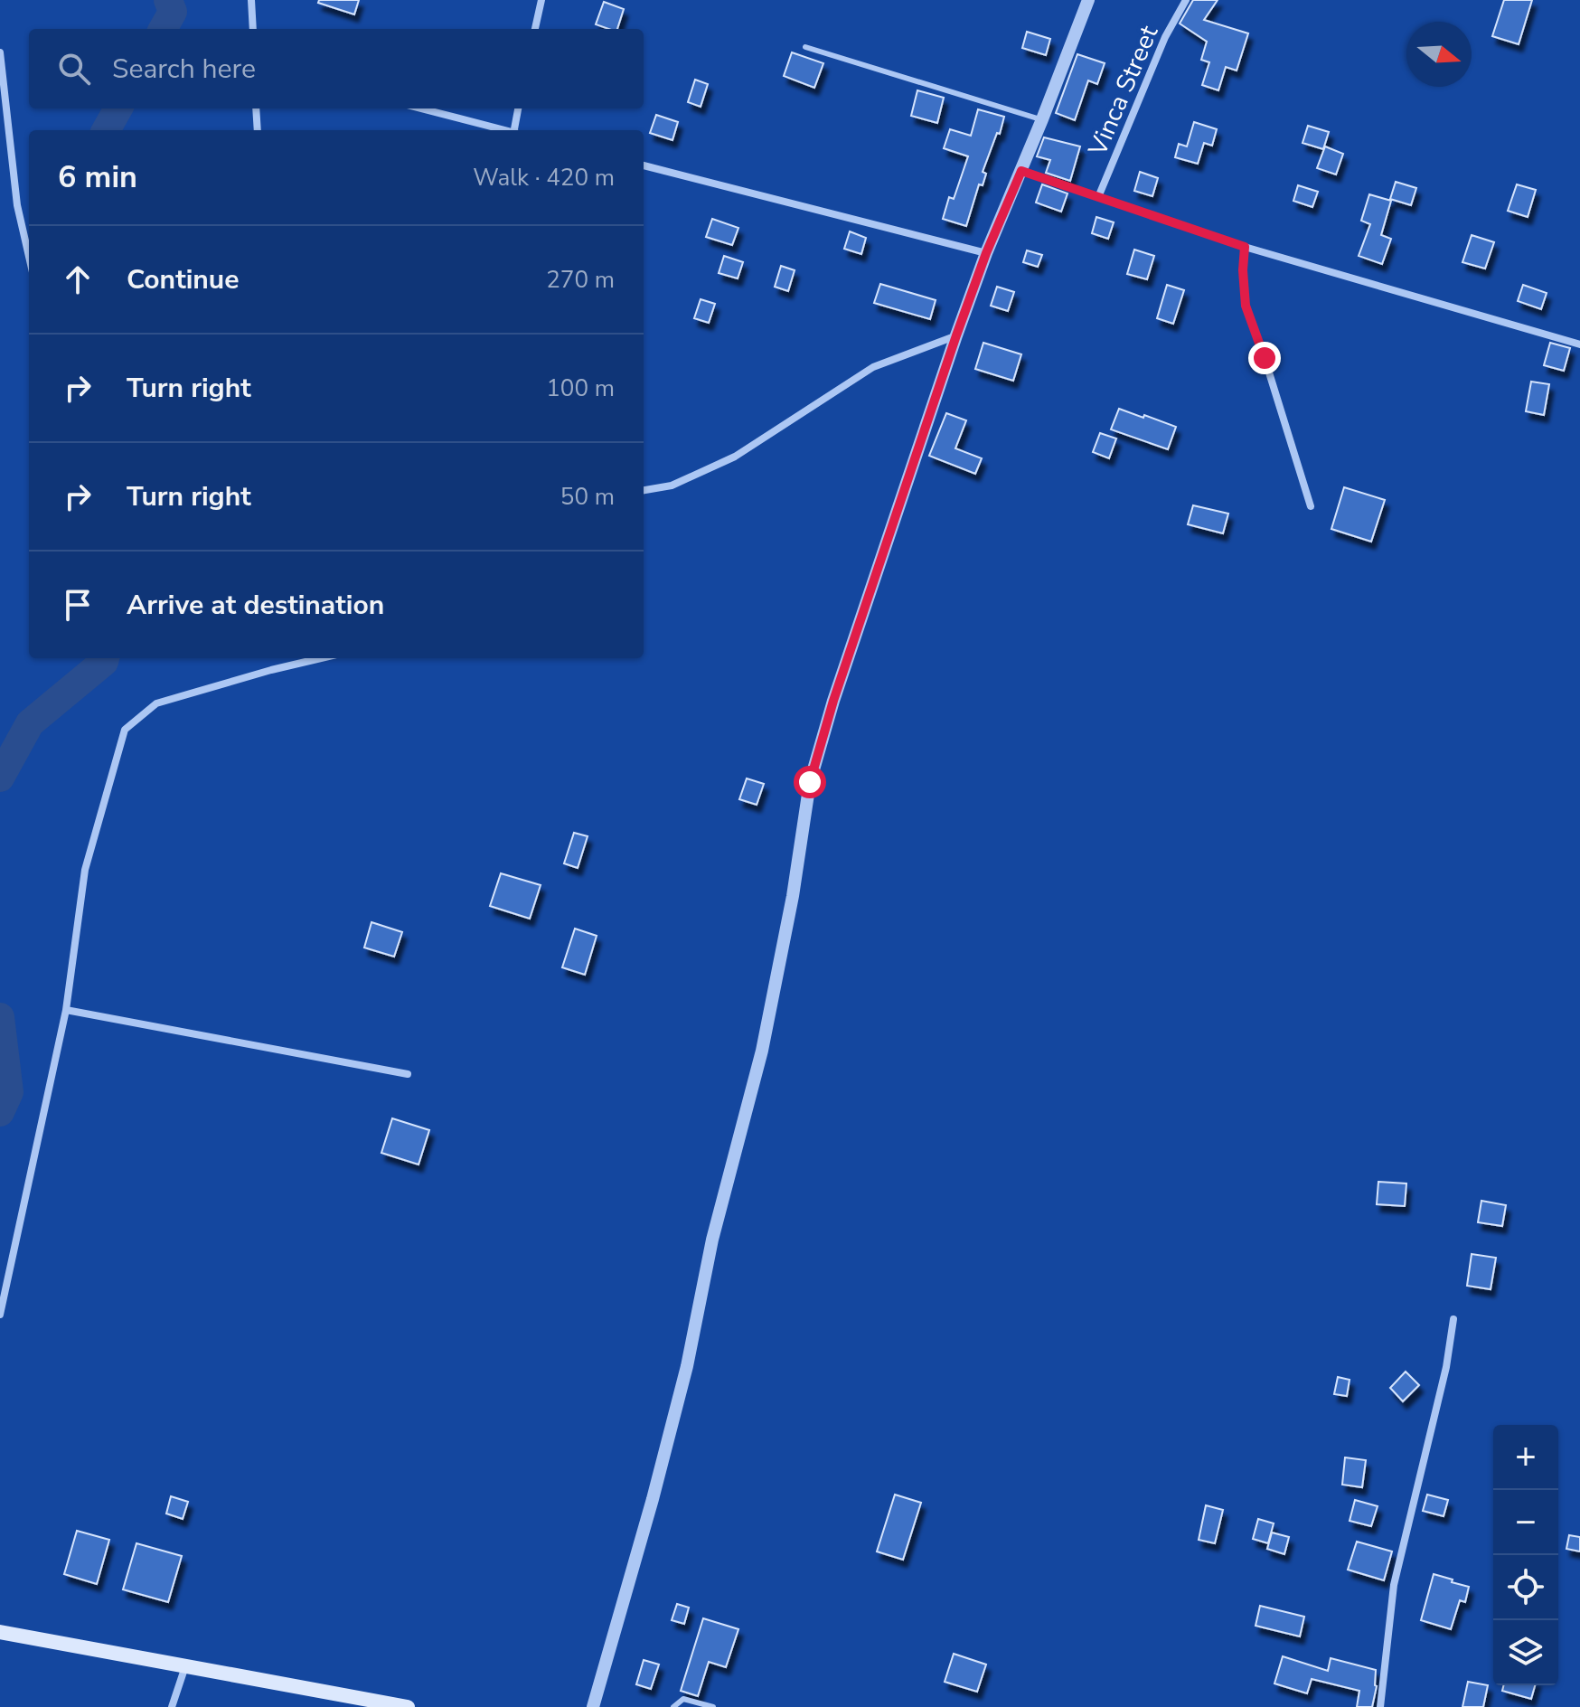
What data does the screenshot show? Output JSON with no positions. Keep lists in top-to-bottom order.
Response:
{
  "streets": {
    "street": ["Vinca Street"]
  },
  "north": "right",
  "page": {
    "search": "Search here",
    "heading": ["6 min", "Walk · 420 m"],
    "list": [
      ["Continue", "270 m"],
      ["Turn right", "100 m"],
      ["Turn right", "50 m"],
      "Arrive at destination"
    ],
    "map_buttons": ["+", "−"]
  }
}
